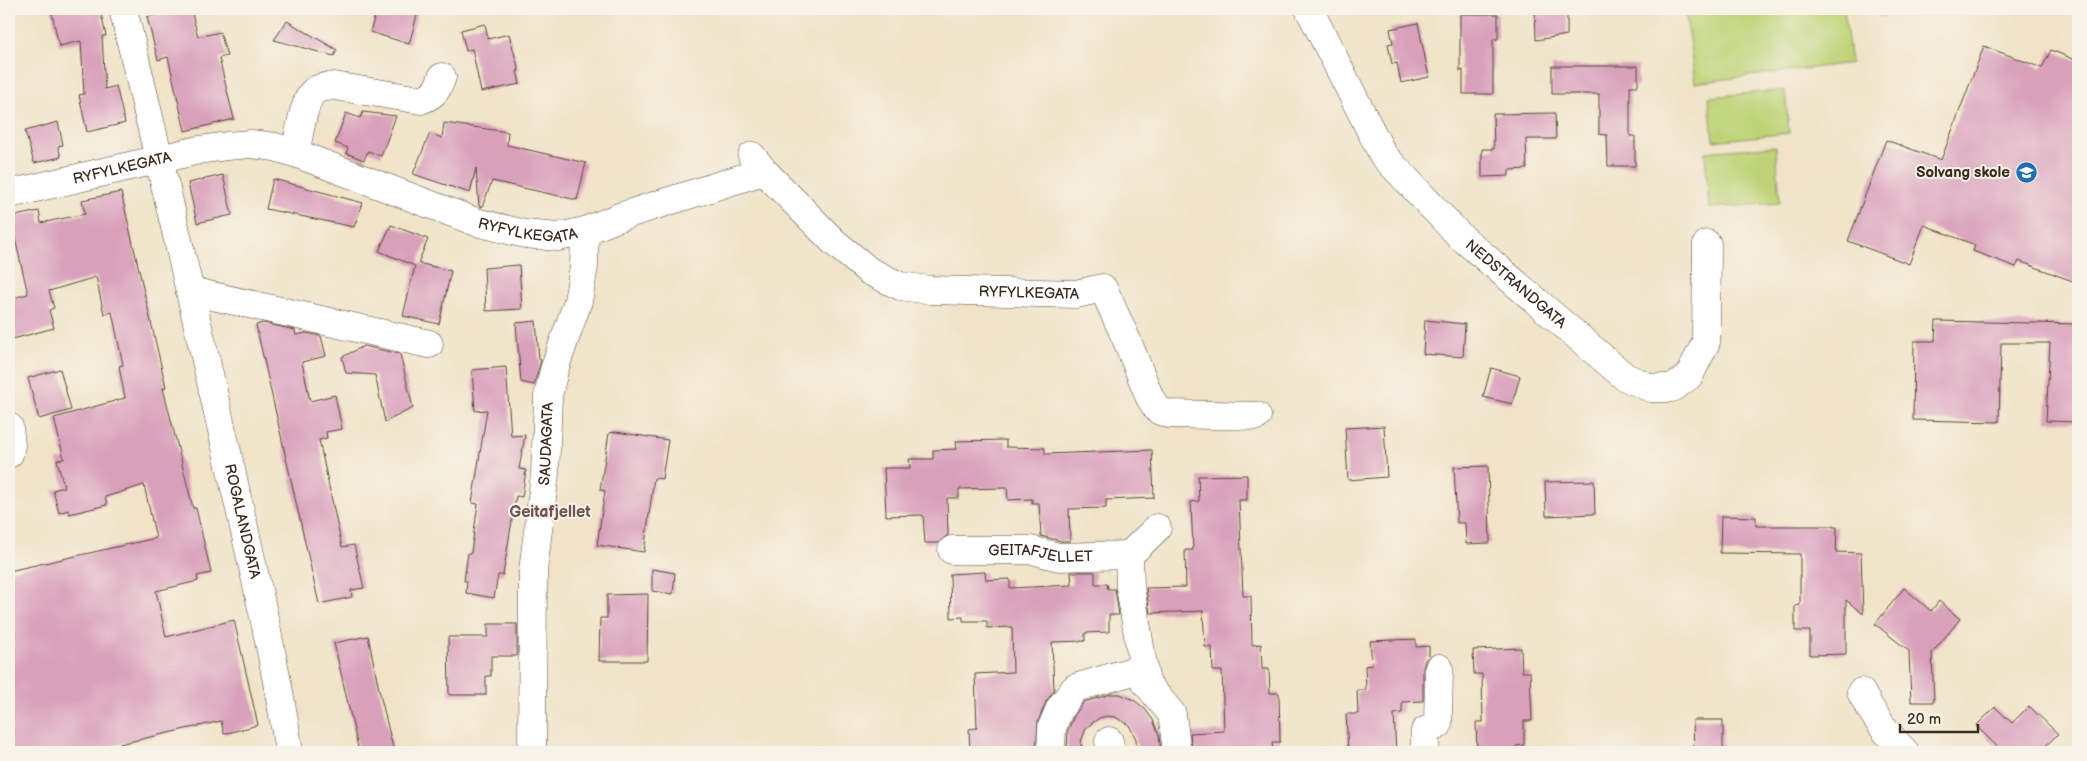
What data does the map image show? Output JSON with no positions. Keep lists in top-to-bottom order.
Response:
{
  "streets": {
    "street": [
      "RYFYLKEGATA",
      "NEDSTRANDGATA",
      "SAUDAGATA",
      "ROGALANDGATA",
      "GEITAFJELLET"
    ]
  },
  "crossings": [
    ["RYFYLKEGATA", "SAUDAGATA"],
    ["RYFYLKEGATA", "ROGALANDGATA"]
  ],
  "districts": ["Geitafjellet"],
  "places": {
    "school or university": ["Solvang skole"]
  },
  "scale_bar": "20 m"
}
